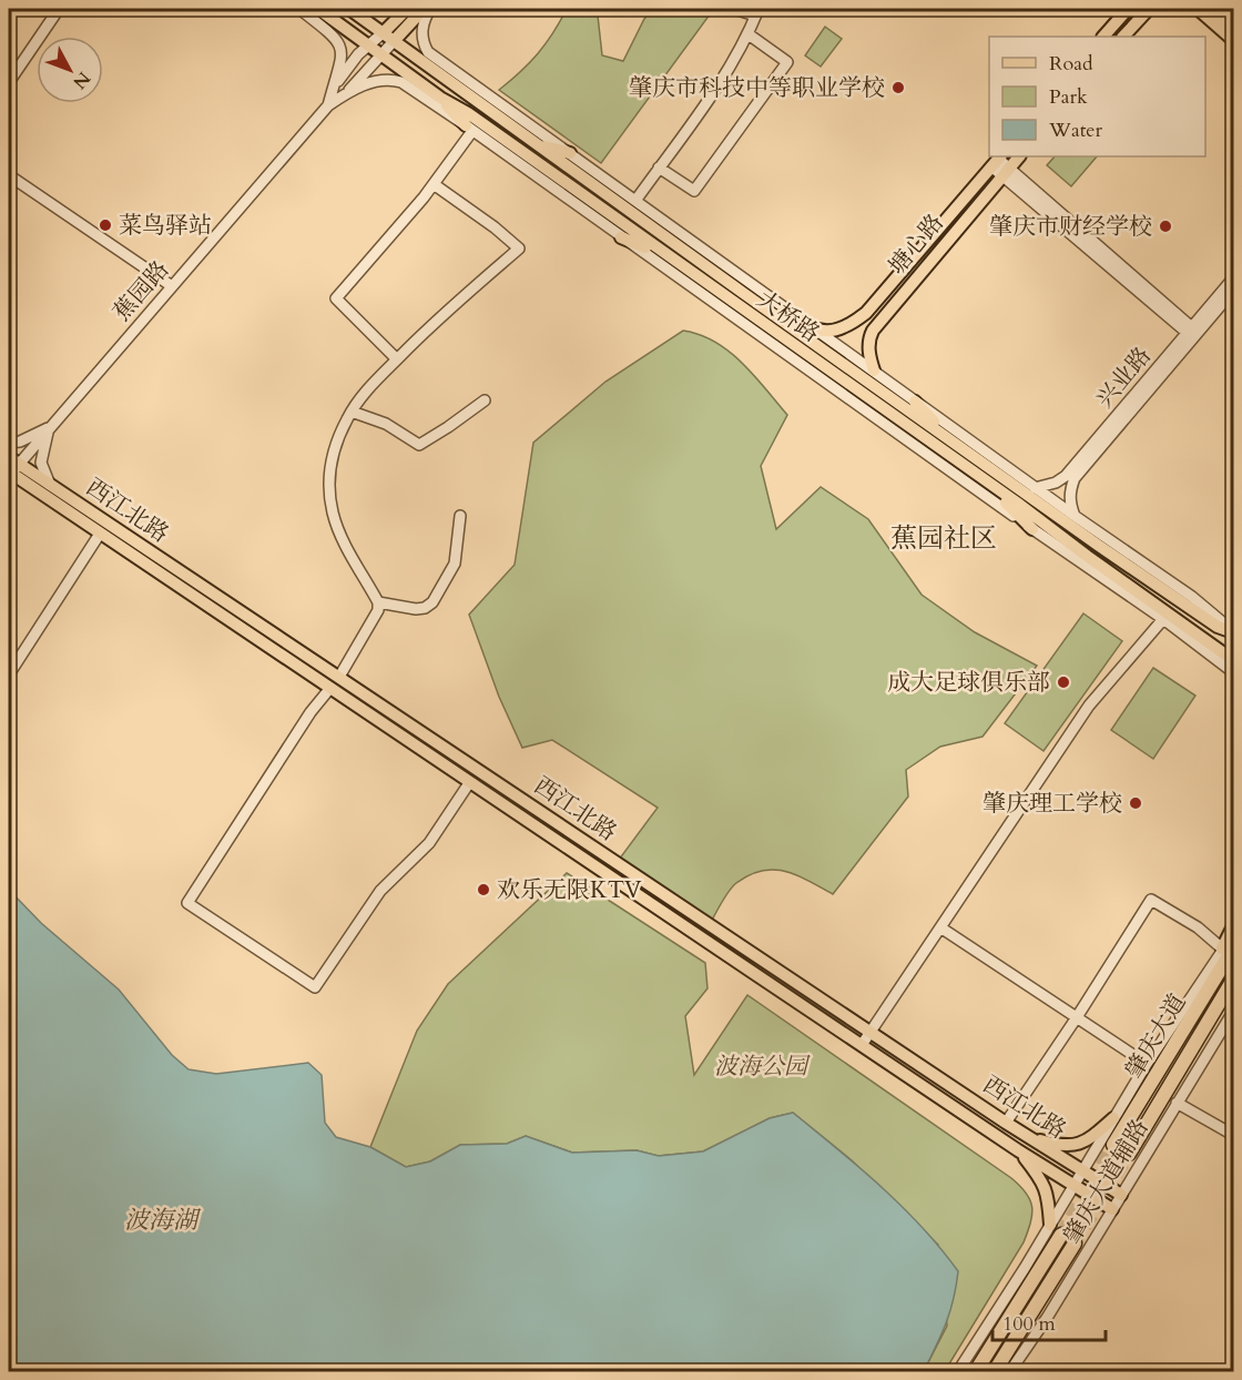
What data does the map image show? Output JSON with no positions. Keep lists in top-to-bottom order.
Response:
{
  "streets": {
    "highway": ["肇庆大道"],
    "main road": ["塘心路", "大桥路", "西江北路"],
    "street": ["蕉园路", "兴业路", "肇庆大道辅路"]
  },
  "crossings": [
    ["蕉园路", "西江北路"],
    ["西江北路", "肇庆大道辅路"],
    ["肇庆大道", "肇庆大道辅路"]
  ],
  "districts": ["蕉园社区"],
  "water": ["波海湖"],
  "parks": ["波海公园"],
  "places": [
    "肇庆市科技中等职业学校",
    "菜鸟驿站",
    "肇庆市财经学校",
    "成大足球俱乐部",
    "肇庆理工学校",
    "欢乐无限KTV"
  ],
  "legend": ["Road", "Park", "Water"],
  "scale_bar": "100 m",
  "north": "bottom right"
}
